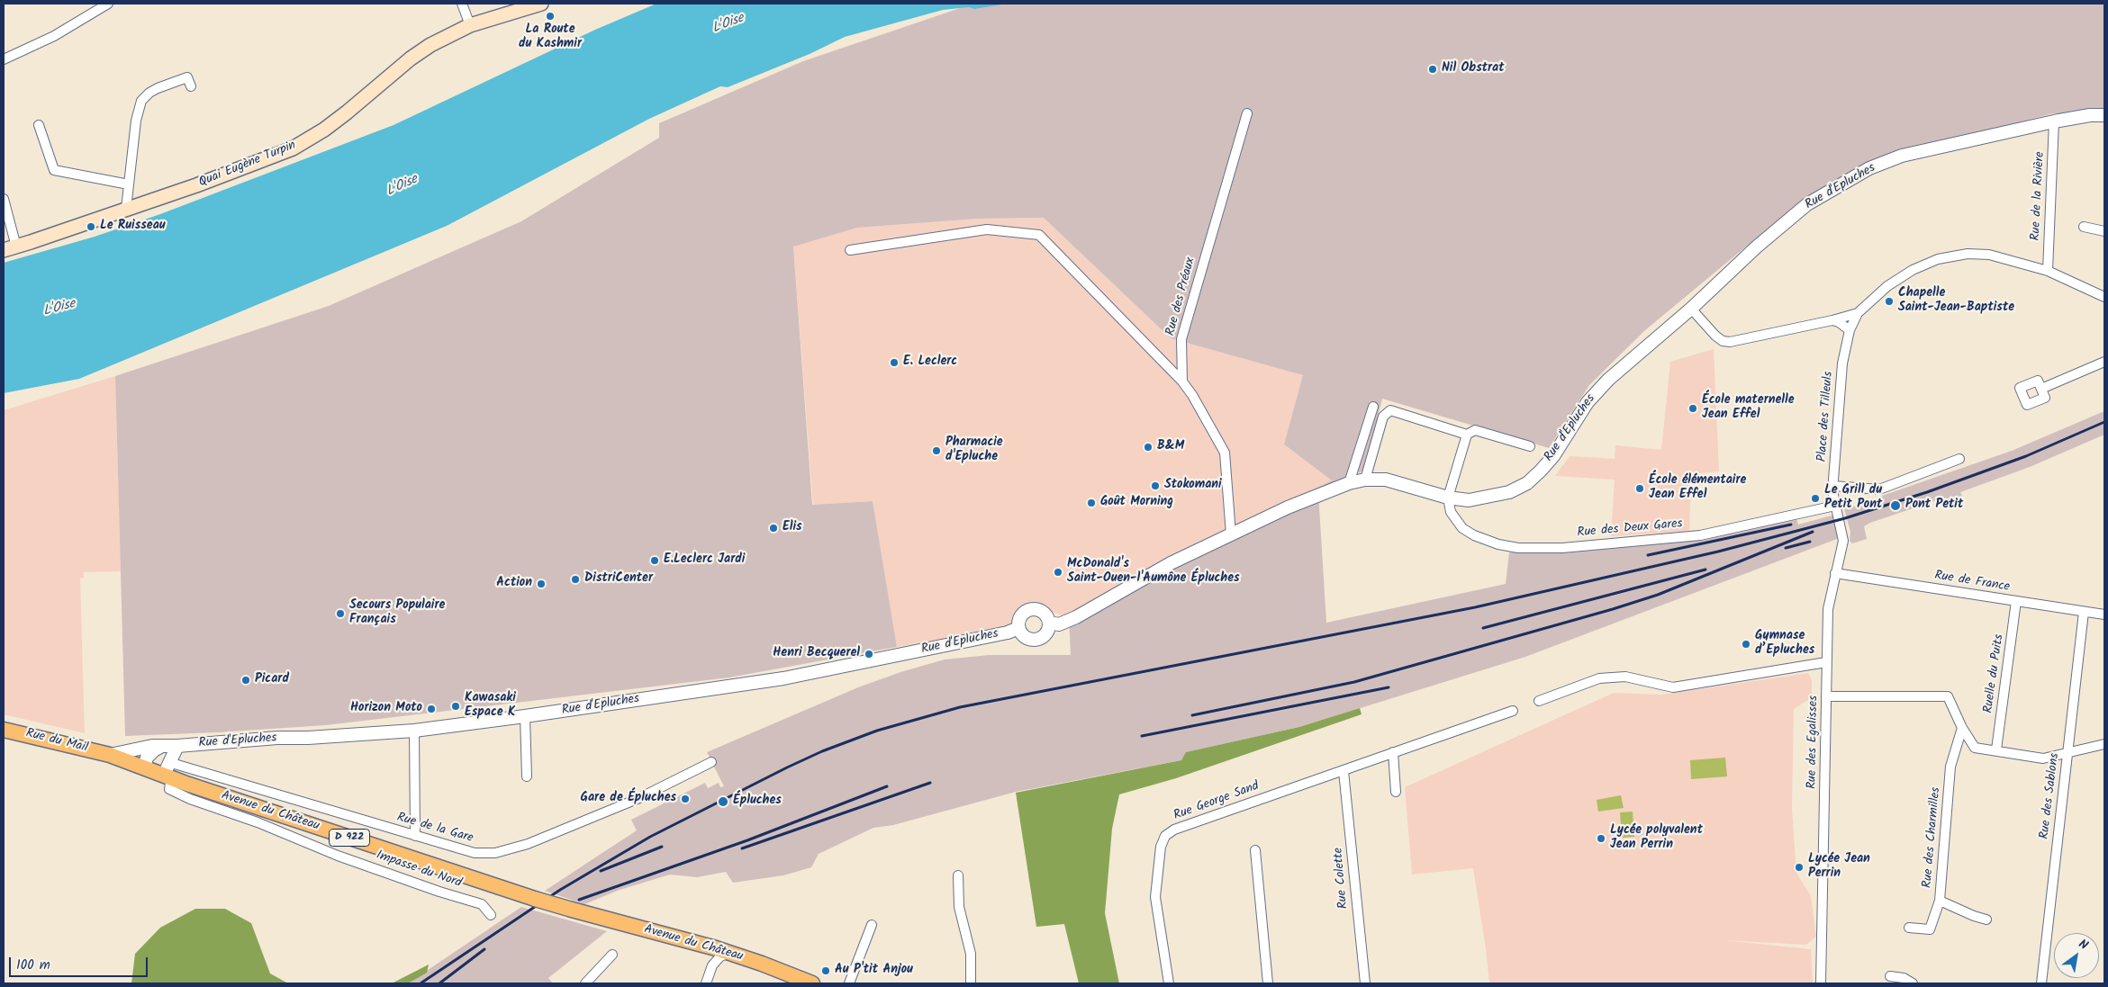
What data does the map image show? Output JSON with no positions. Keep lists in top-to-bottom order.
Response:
{
  "streets": {
    "main road": [
      "Quai Eugène Turpin",
      "Rue du Mail",
      "Avenue du Château",
      "D 922"
    ],
    "street": [
      "Rue d'Epluches",
      "Rue de la Rivière",
      "Rue des Préaux",
      "Place des Tilleuls",
      "Rue des Deux Gares",
      "Rue de France",
      "Ruelle du Puits",
      "Rue des Egalisses",
      "Rue des Sablons",
      "Rue George Sand",
      "Rue de la Gare",
      "Rue des Charmilles",
      "Impasse du Nord",
      "Rue Colette"
    ]
  },
  "crossings": [
    ["Rue d'Epluches", "Rue de la Rivière"],
    ["Rue d'Epluches", "Rue des Deux Gares"],
    ["Rue d'Epluches", "Rue du Mail"],
    ["Rue d'Epluches", "Avenue du Château"],
    ["Place des Tilleuls", "Rue des Deux Gares"],
    ["Place des Tilleuls", "Rue des Egalisses"],
    ["Rue des Deux Gares", "Rue des Egalisses"],
    ["Rue de France", "Ruelle du Puits"],
    ["Rue de France", "Rue des Egalisses"],
    ["Rue de France", "Rue des Sablons"],
    ["Rue du Mail", "Avenue du Château"],
    ["Rue George Sand", "Rue Colette"],
    ["Avenue du Château", "Rue de la Gare"],
    ["Avenue du Château", "Impasse du Nord"],
    ["Rue de la Gare", "Impasse du Nord"]
  ],
  "water": ["L'Oise"],
  "places": [
    "La Route du Kashmir",
    "Nil Obstrat",
    "Le Ruisseau",
    "Chapelle Saint-Jean-Baptiste",
    "E. Leclerc",
    "École maternelle Jean Effel",
    "B&M",
    "Pharmacie d'Epluche",
    "Stokomani",
    "École élémentaire Jean Effel",
    "Le Grill du Petit Pont",
    "Goût Morning",
    "Pont Petit",
    "Elis",
    "E.Leclerc Jardi",
    "McDonald's Saint-Ouen-l'Aumône Épluches",
    "DistriCenter",
    "Action",
    "Secours Populaire Français",
    "Gymnase d’Epluches",
    "Henri Becquerel",
    "Picard",
    "Kawasaki Espace K",
    "Horizon Moto",
    "Gare de Épluches",
    "Épluches",
    "Lycée polyvalent Jean Perrin",
    "Lycée Jean Perrin",
    "Au P'tit Anjou"
  ],
  "scale_bar": "100 m",
  "north": "top right"
}
